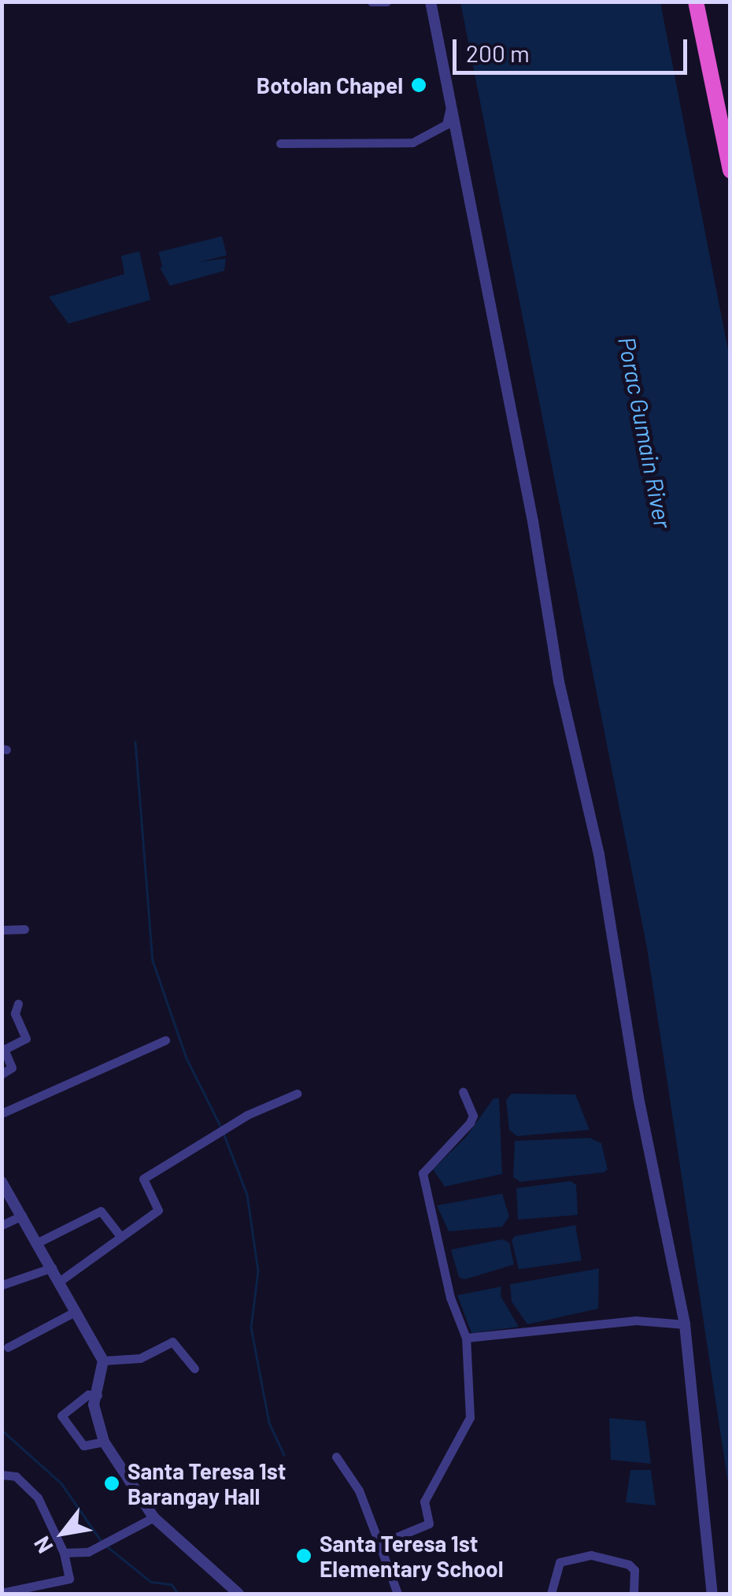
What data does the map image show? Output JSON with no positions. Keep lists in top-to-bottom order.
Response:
{
  "water": ["Porac Gumain River"],
  "places": ["Botolan Chapel", "Santa Teresa 1st Barangay Hall", "Santa Teresa 1st Elementary School"],
  "scale_bar": "200 m",
  "north": "bottom left"
}
